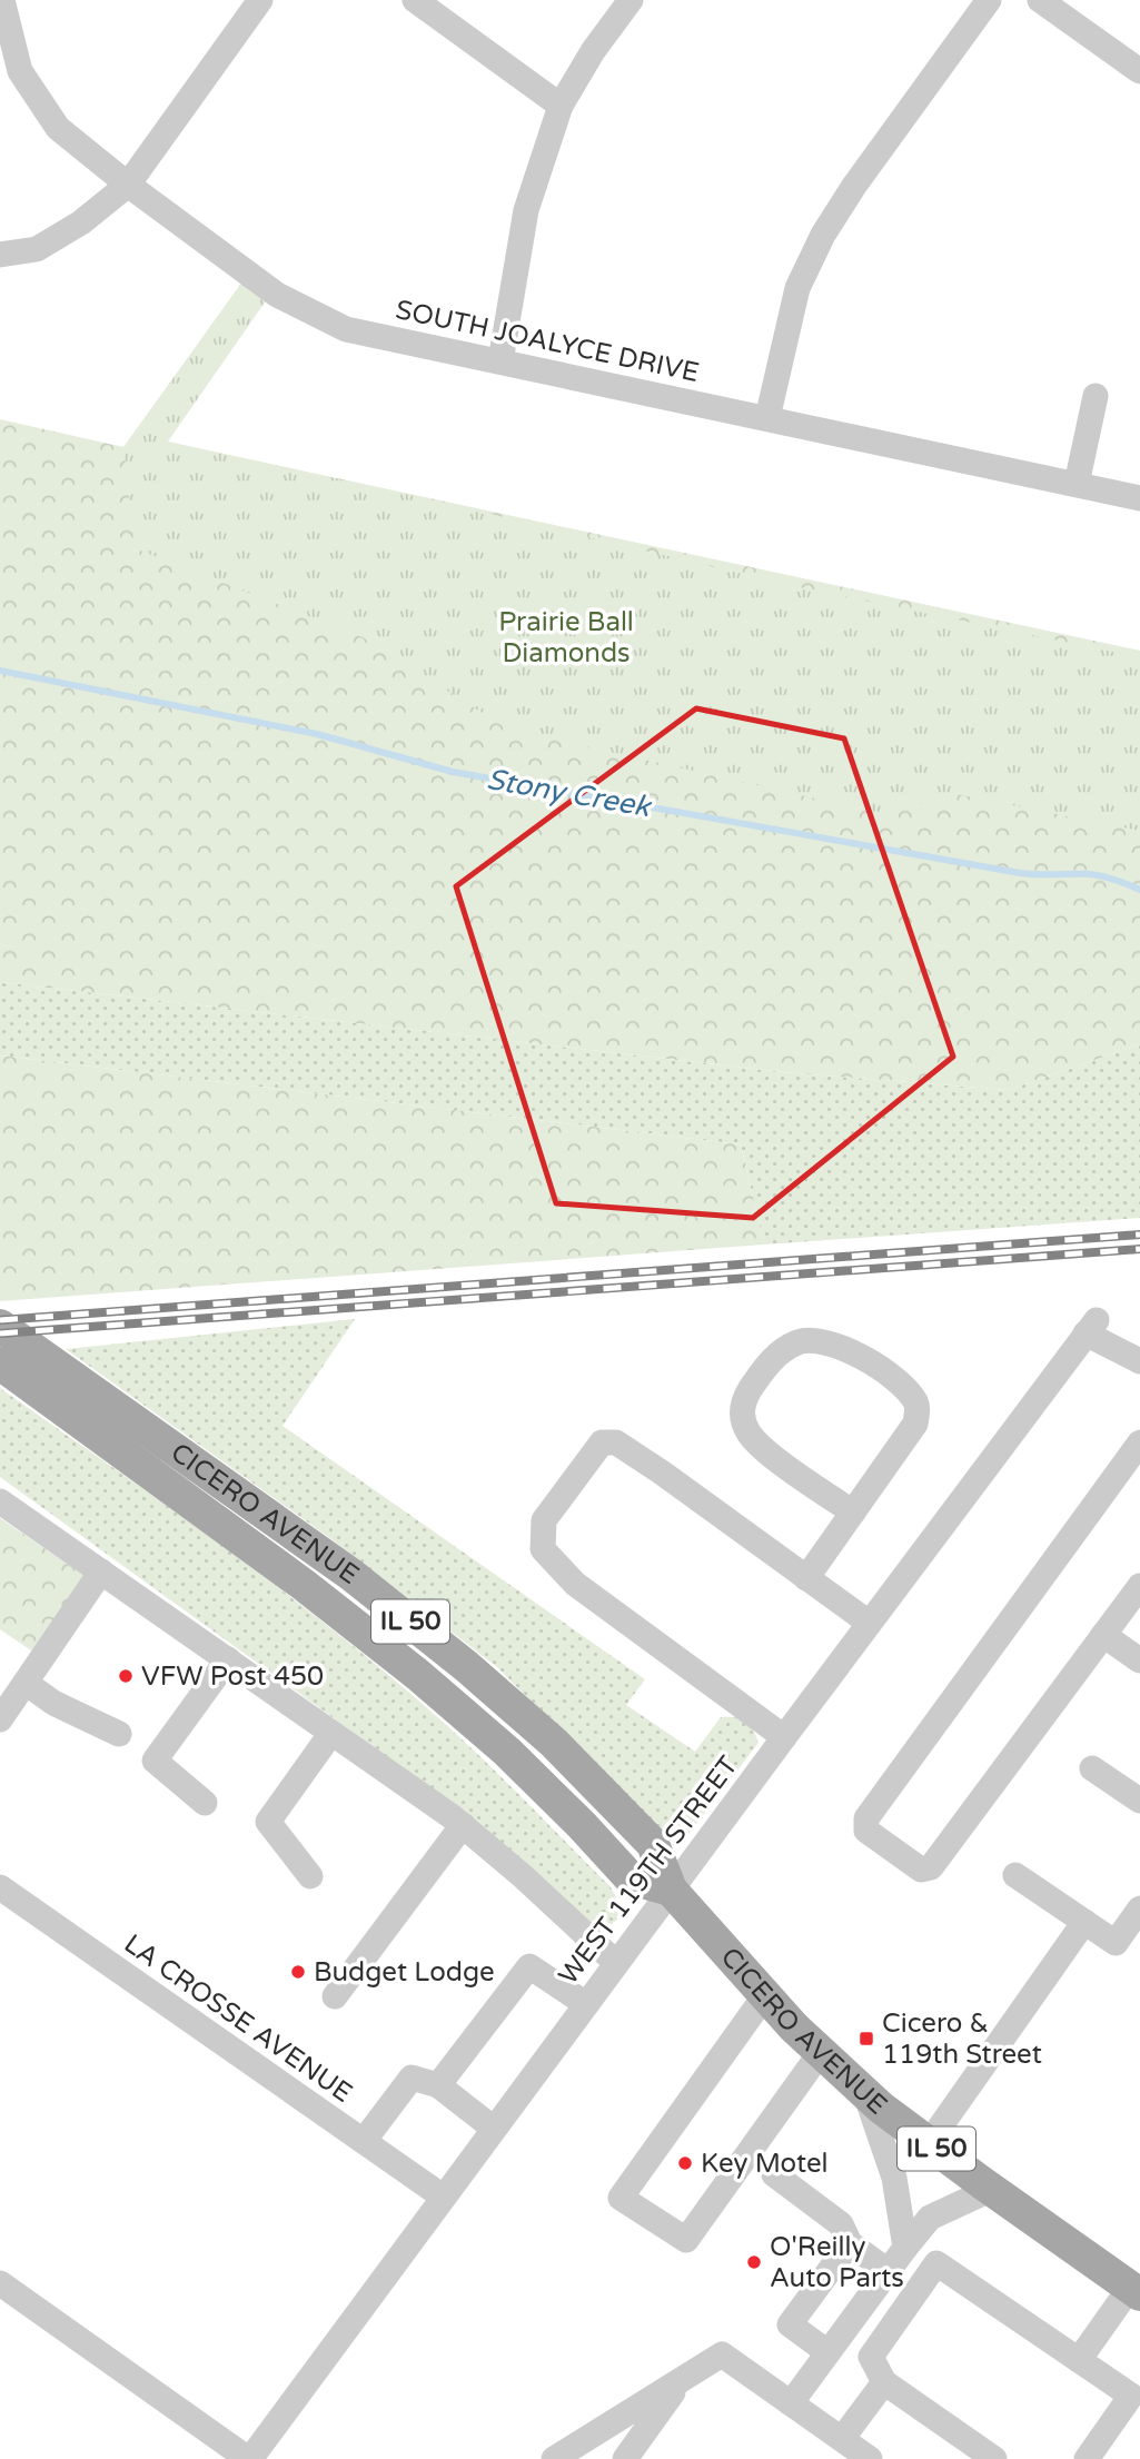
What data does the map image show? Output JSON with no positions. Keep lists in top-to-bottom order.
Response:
{
  "streets": {
    "main road": ["CICERO AVENUE", "IL 50"],
    "street": ["SOUTH JOALYCE DRIVE", "WEST 119TH STREET", "LA CROSSE AVENUE"]
  },
  "crossings": [
    ["CICERO AVENUE", "WEST 119TH STREET"],
    ["WEST 119TH STREET", "LA CROSSE AVENUE"]
  ],
  "water": ["Stony Creek"],
  "parks": ["Prairie Ball Diamonds"],
  "places": {
    "other": [
      "VFW Post 450",
      "Budget Lodge",
      "Key Motel",
      "O'Reilly Auto Parts"
    ],
    "transit": ["Cicero & 119th Street"]
  }
}
